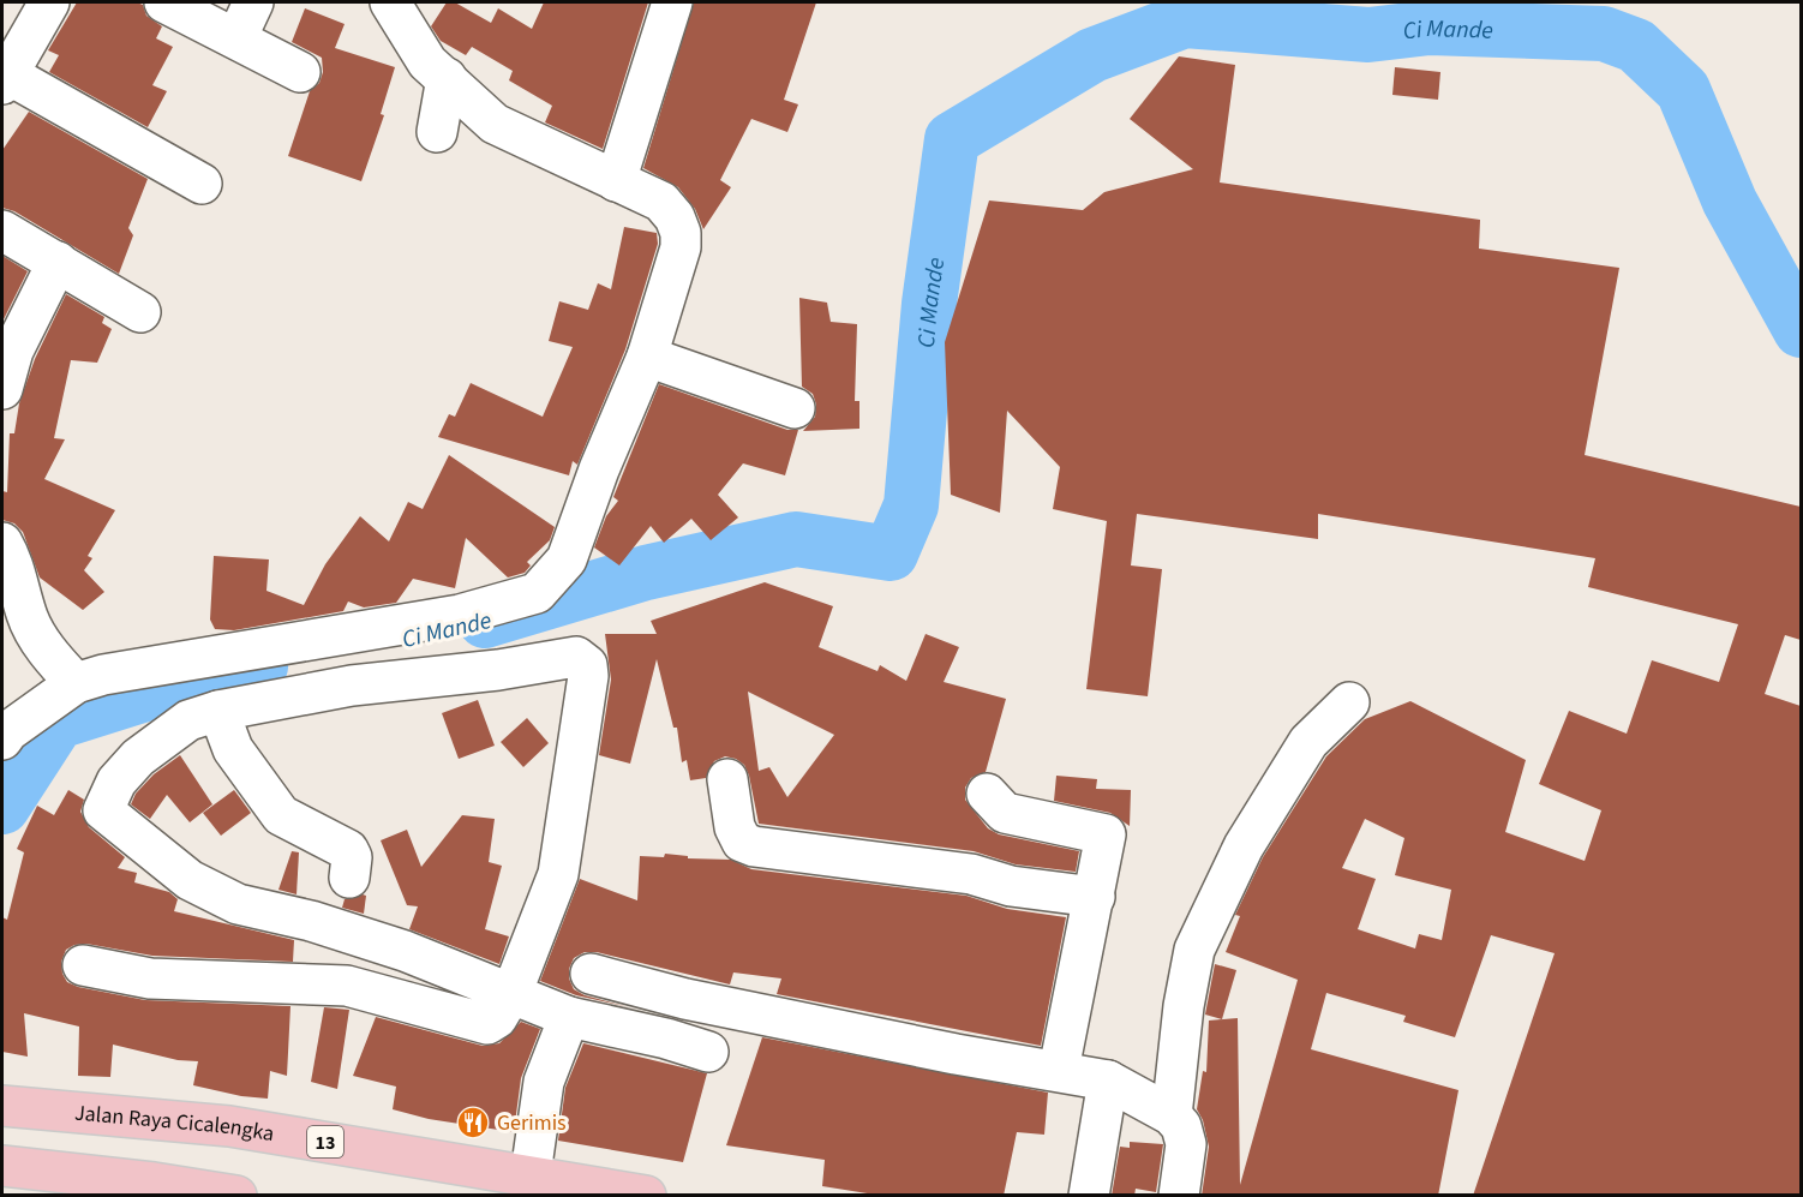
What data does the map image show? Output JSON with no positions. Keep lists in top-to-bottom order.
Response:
{
  "streets": {
    "highway": ["Jalan Raya Cicalengka", "13"]
  },
  "water": ["Ci Mande"],
  "places": {
    "restaurant": ["Gerimis"]
  }
}
